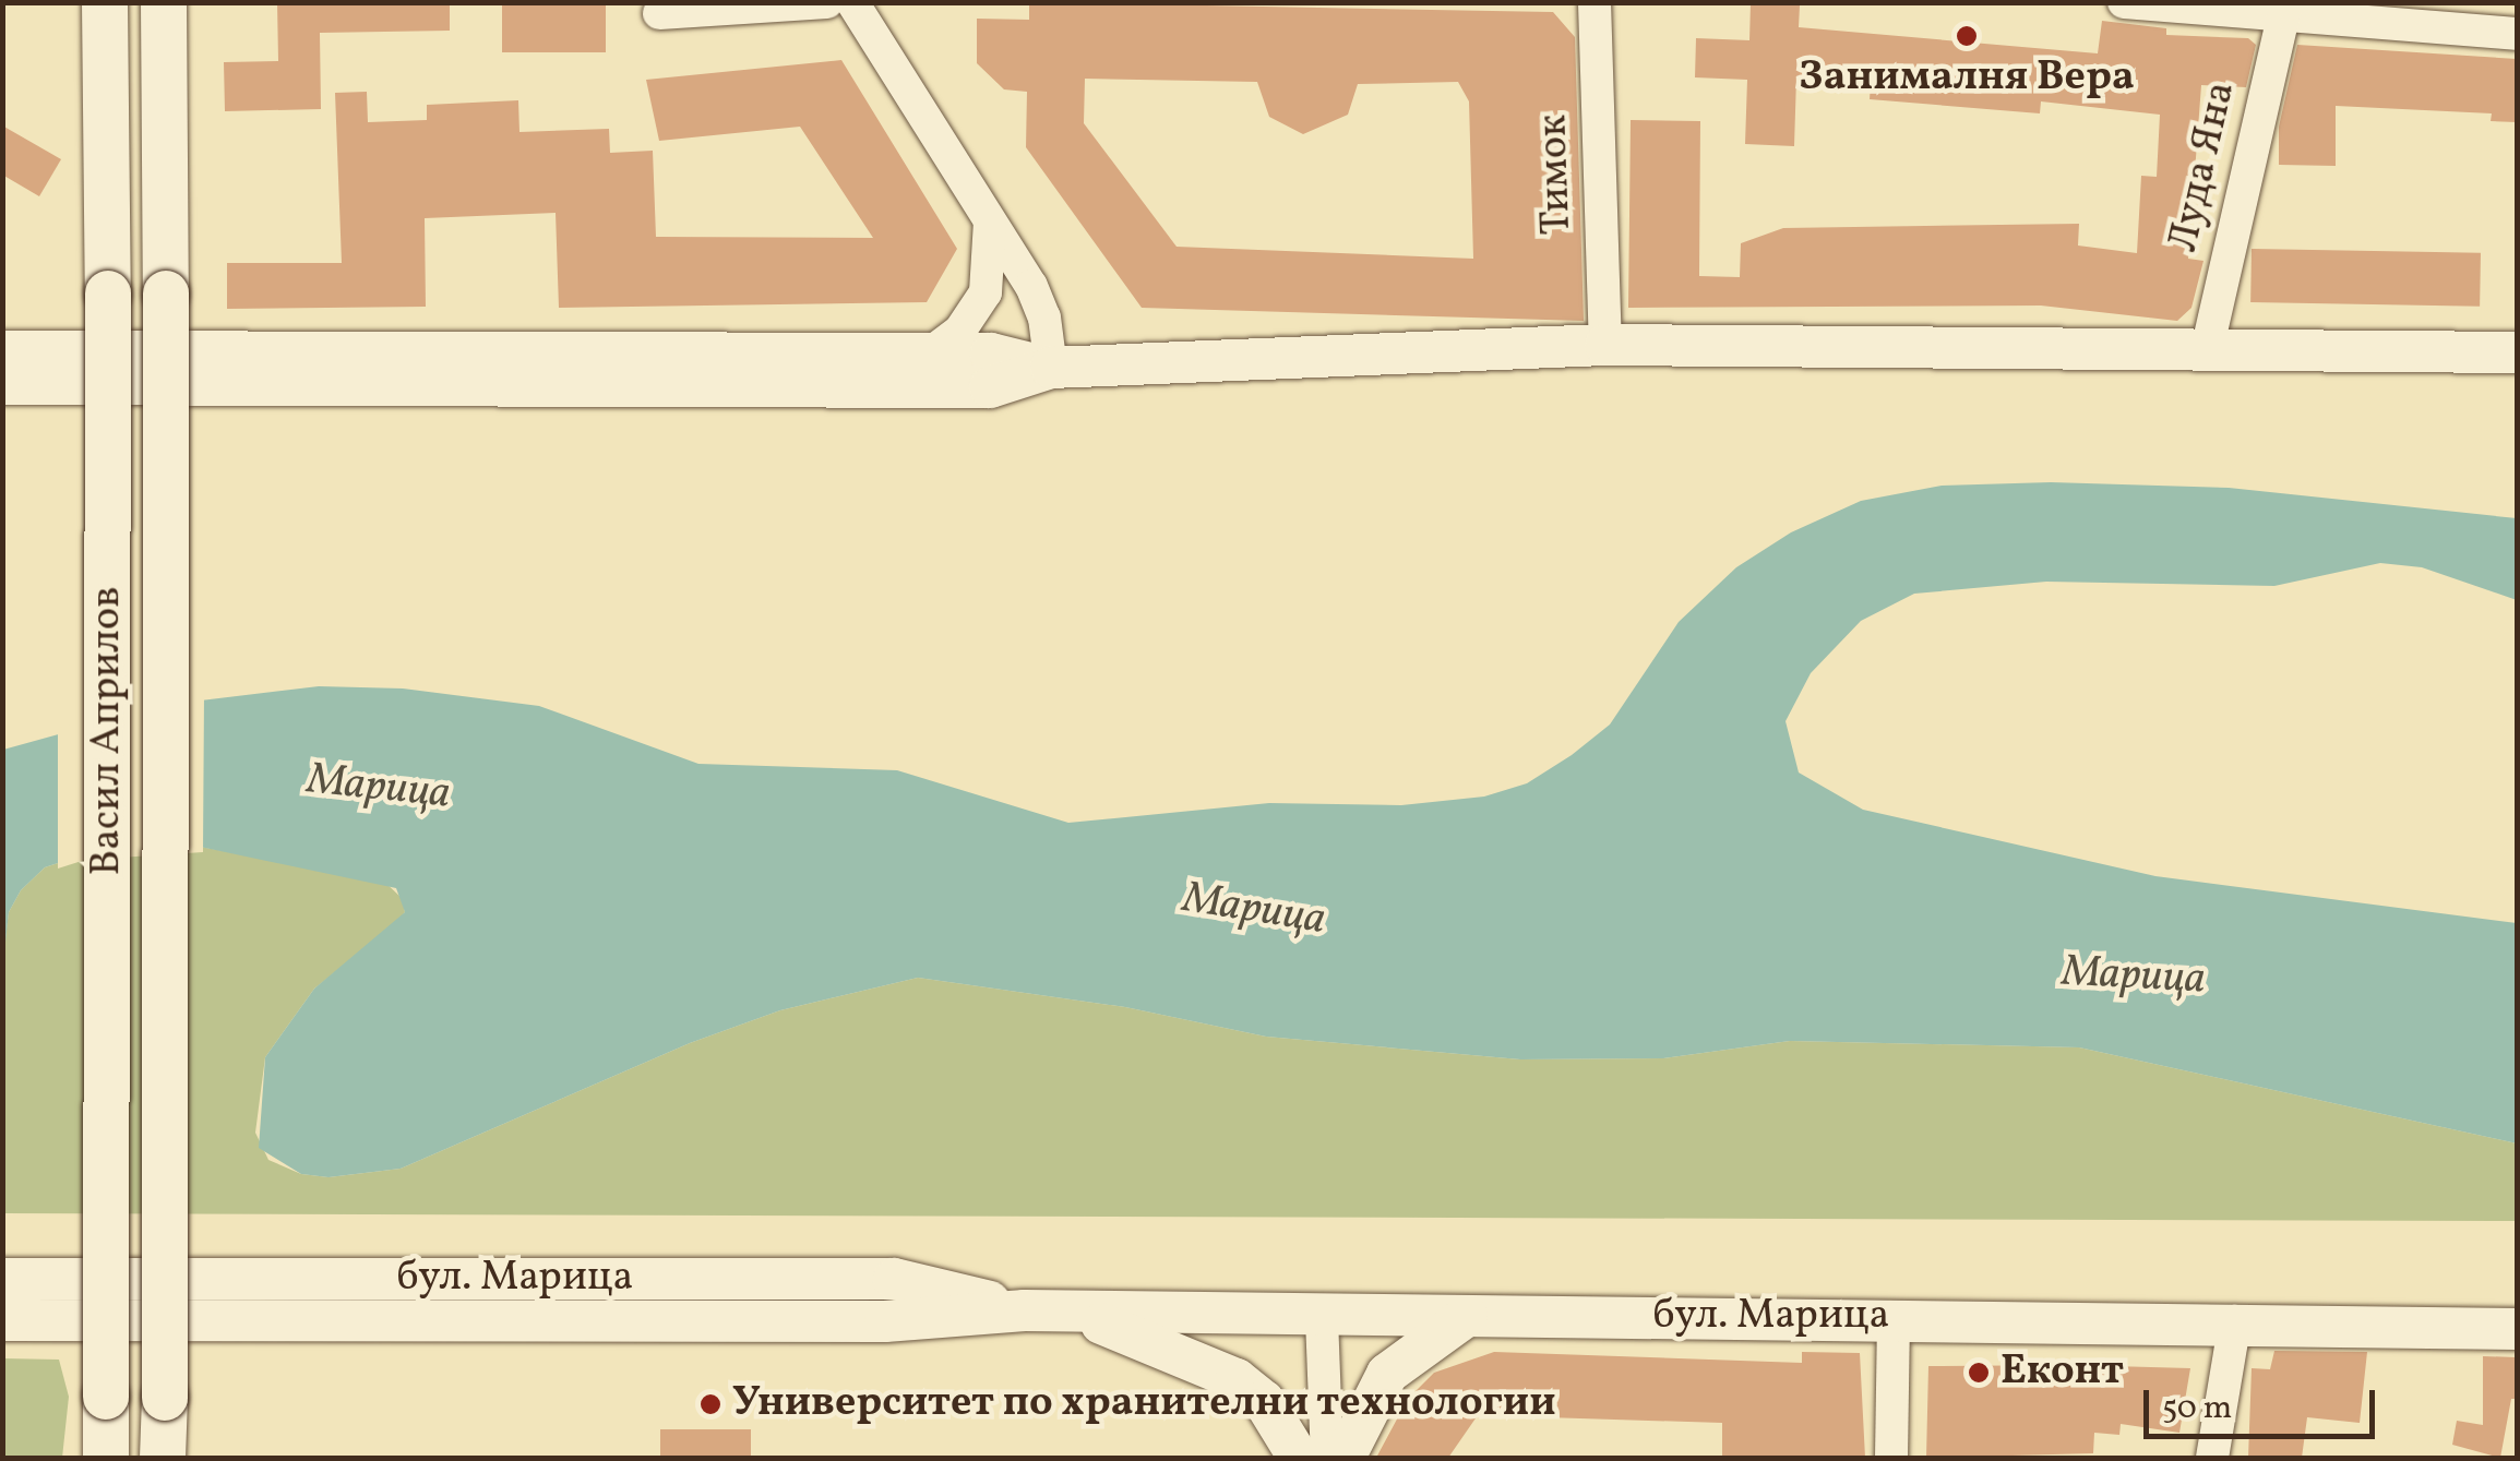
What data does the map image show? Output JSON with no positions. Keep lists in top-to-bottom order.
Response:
{
  "streets": {
    "main road": ["Васил Априлов"],
    "street": ["Луда Яна", "Тимок", "бул. Марица"]
  },
  "water": ["Марица"],
  "places": ["Занималня Вера", "Еконт", "Университет по хранителни технологии"],
  "scale_bar": "50 m"
}
